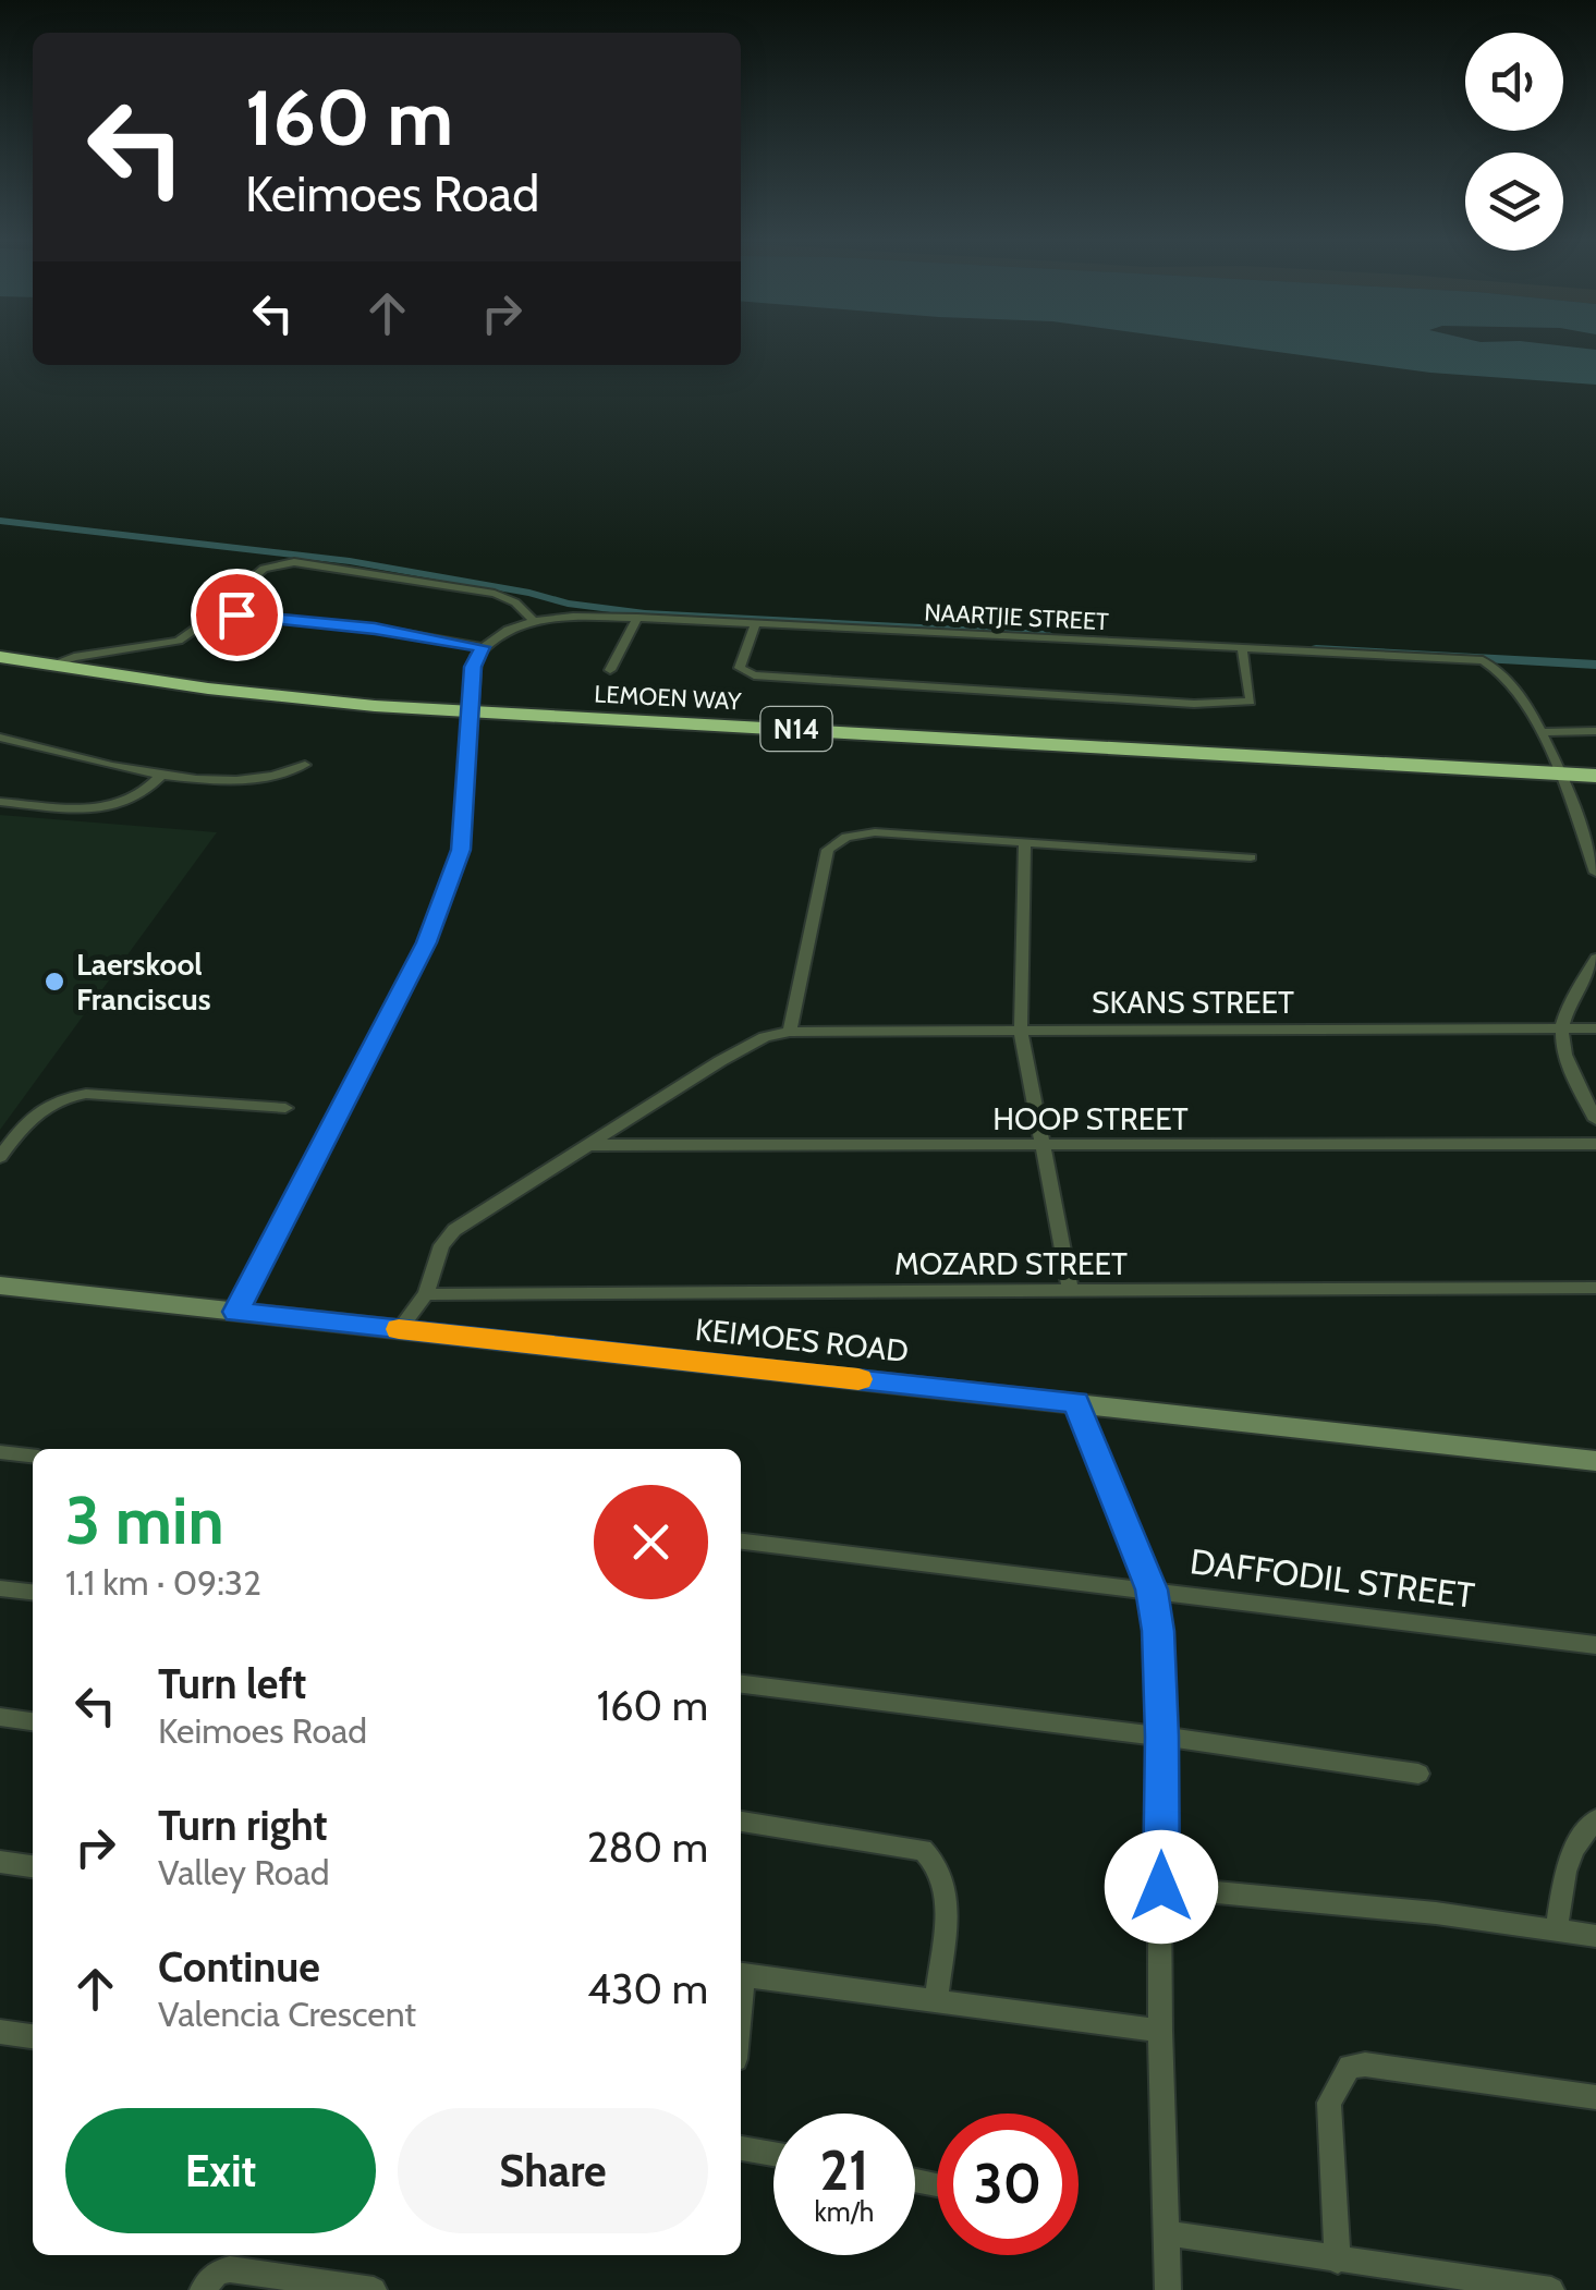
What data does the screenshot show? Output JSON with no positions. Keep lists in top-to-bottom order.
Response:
{
  "streets": {
    "highway": ["LEMOEN WAY", "N14"],
    "street": [
      "NAARTJIE STREET",
      "SKANS STREET",
      "HOOP STREET",
      "MOZARD STREET",
      "KEIMOES ROAD",
      "DAFFODIL STREET"
    ]
  },
  "crossings": [
    ["SKANS STREET", "HOOP STREET"],
    ["SKANS STREET", "MOZARD STREET"]
  ],
  "places": ["Laerskool Franciscus"],
  "page": {
    "turn": ["160 m", "Keimoes Road"],
    "heading": ["3 min", "1.1 km · 09:32"],
    "list": [
      {
        "name": "Turn left",
        "note": "Keimoes Road",
        "value": "160 m"
      },
      {
        "name": "Turn right",
        "note": "Valley Road",
        "value": "280 m"
      },
      {
        "name": "Continue",
        "note": "Valencia Crescent",
        "value": "430 m"
      }
    ],
    "buttons": ["Exit", "Share"],
    "speed": "21 km/h",
    "limit": "30"
  }
}
